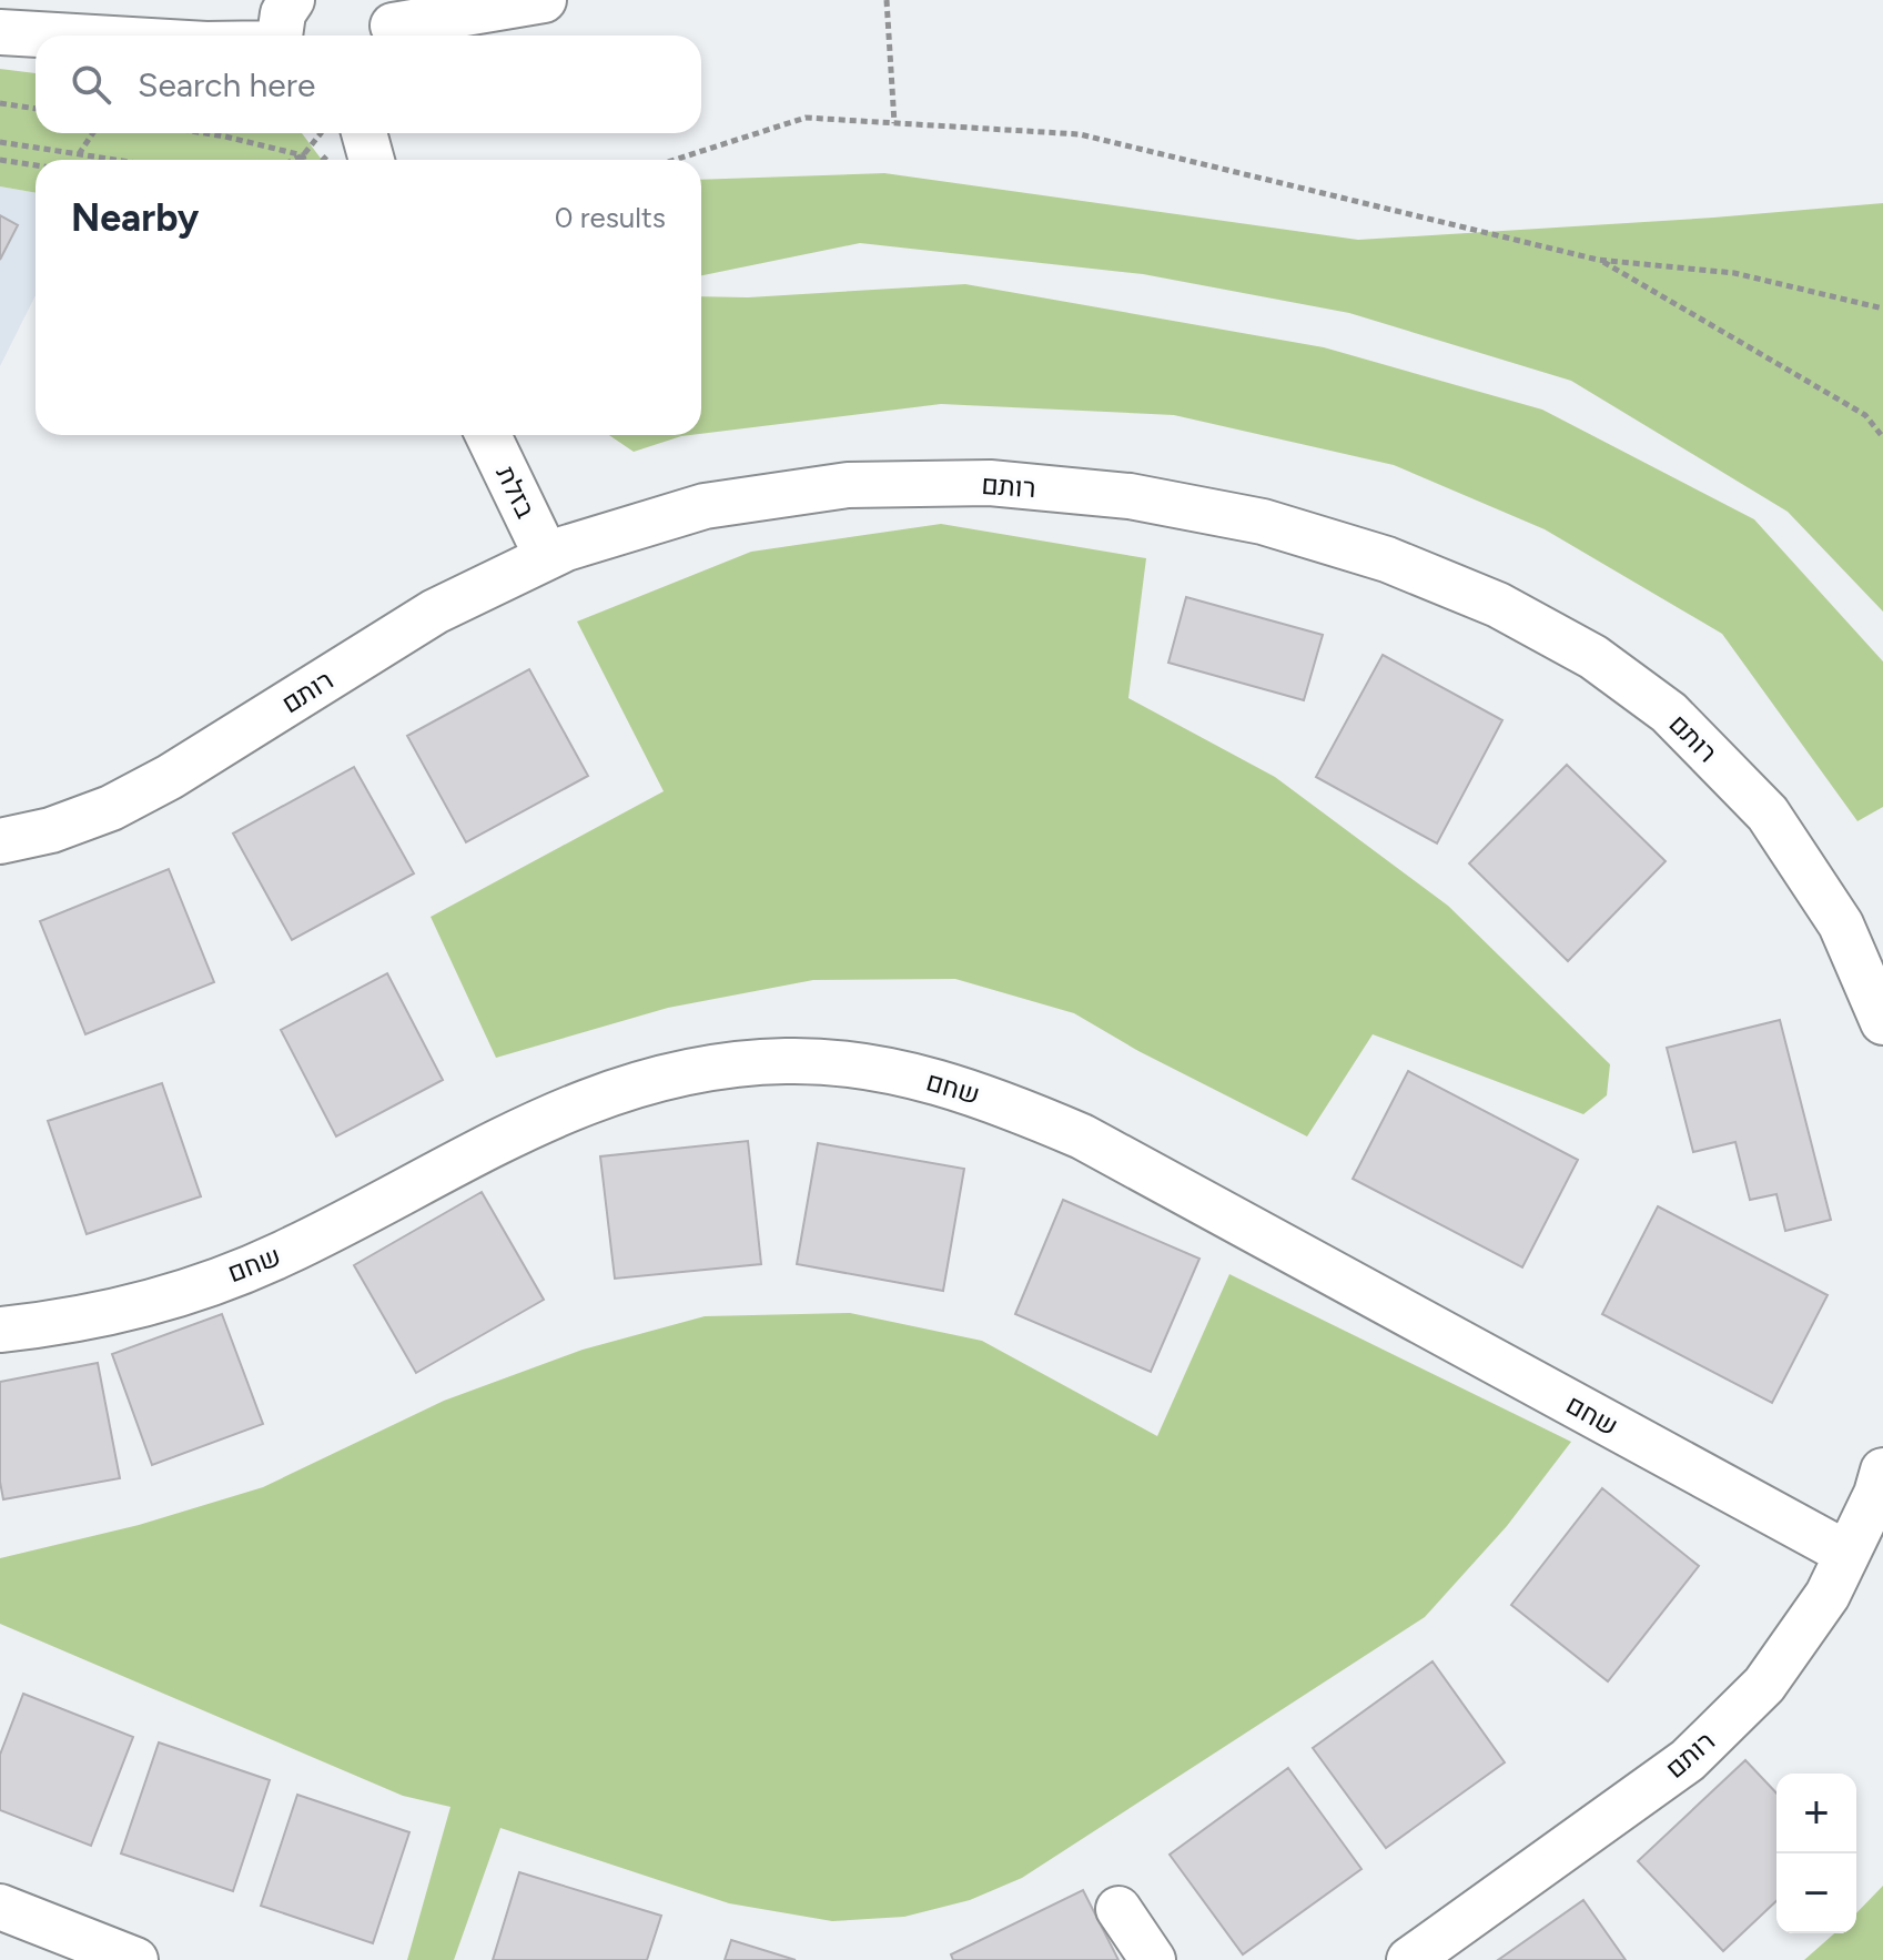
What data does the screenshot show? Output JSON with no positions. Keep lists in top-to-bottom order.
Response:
{
  "streets": {
    "street": ["רותם", "בזלת", "שחם"]
  },
  "crossings": [
    ["רותם", "בזלת"],
    ["רותם", "שחם"]
  ],
  "page": {
    "search": "Search here",
    "heading": ["Nearby", "0 results"],
    "map_buttons": ["+", "−"]
  }
}
